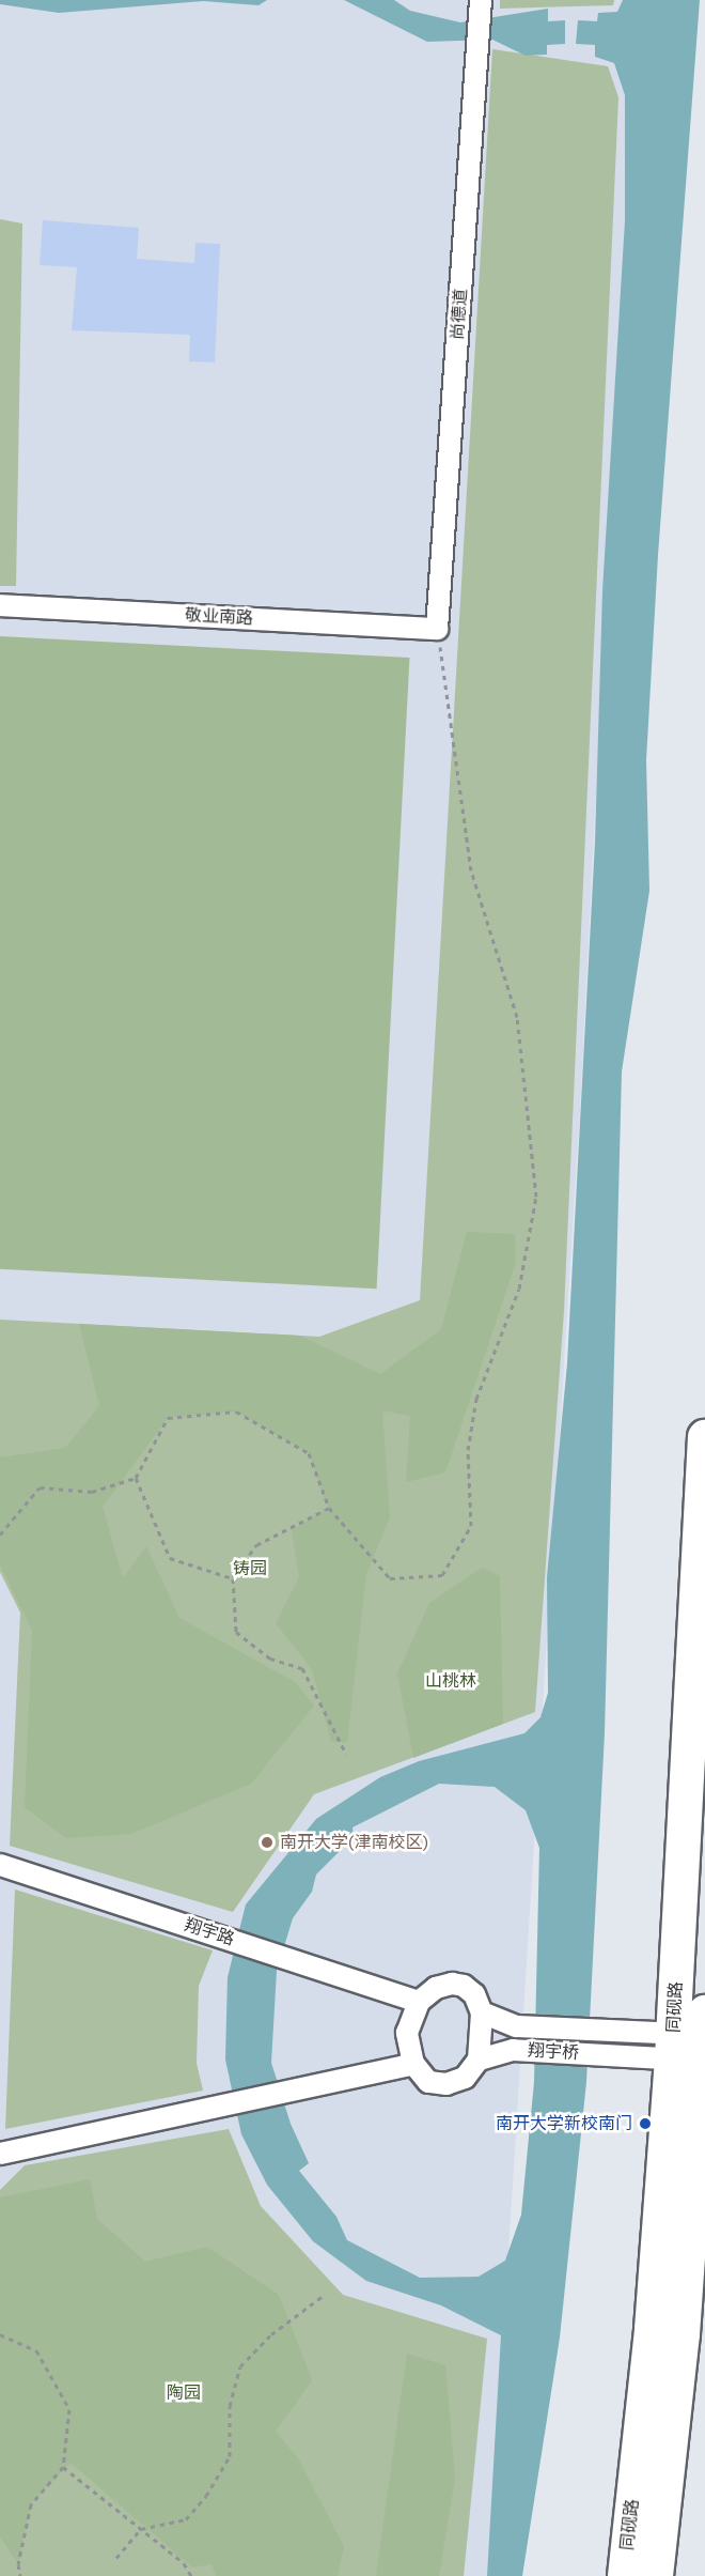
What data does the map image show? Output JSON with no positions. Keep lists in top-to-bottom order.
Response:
{
  "streets": {
    "main road": ["同砚路"],
    "street": [
      "尚德道",
      "敬业南路",
      "翔宇路",
      "翔宇桥"
    ]
  },
  "crossings": [
    ["尚德道", "敬业南路"],
    ["翔宇路", "翔宇桥"],
    ["同砚路", "翔宇桥"]
  ],
  "parks": ["铸园", "山桃林", "陶园"],
  "places": ["南开大学(津南校区)", "南开大学新校南门"]
}
